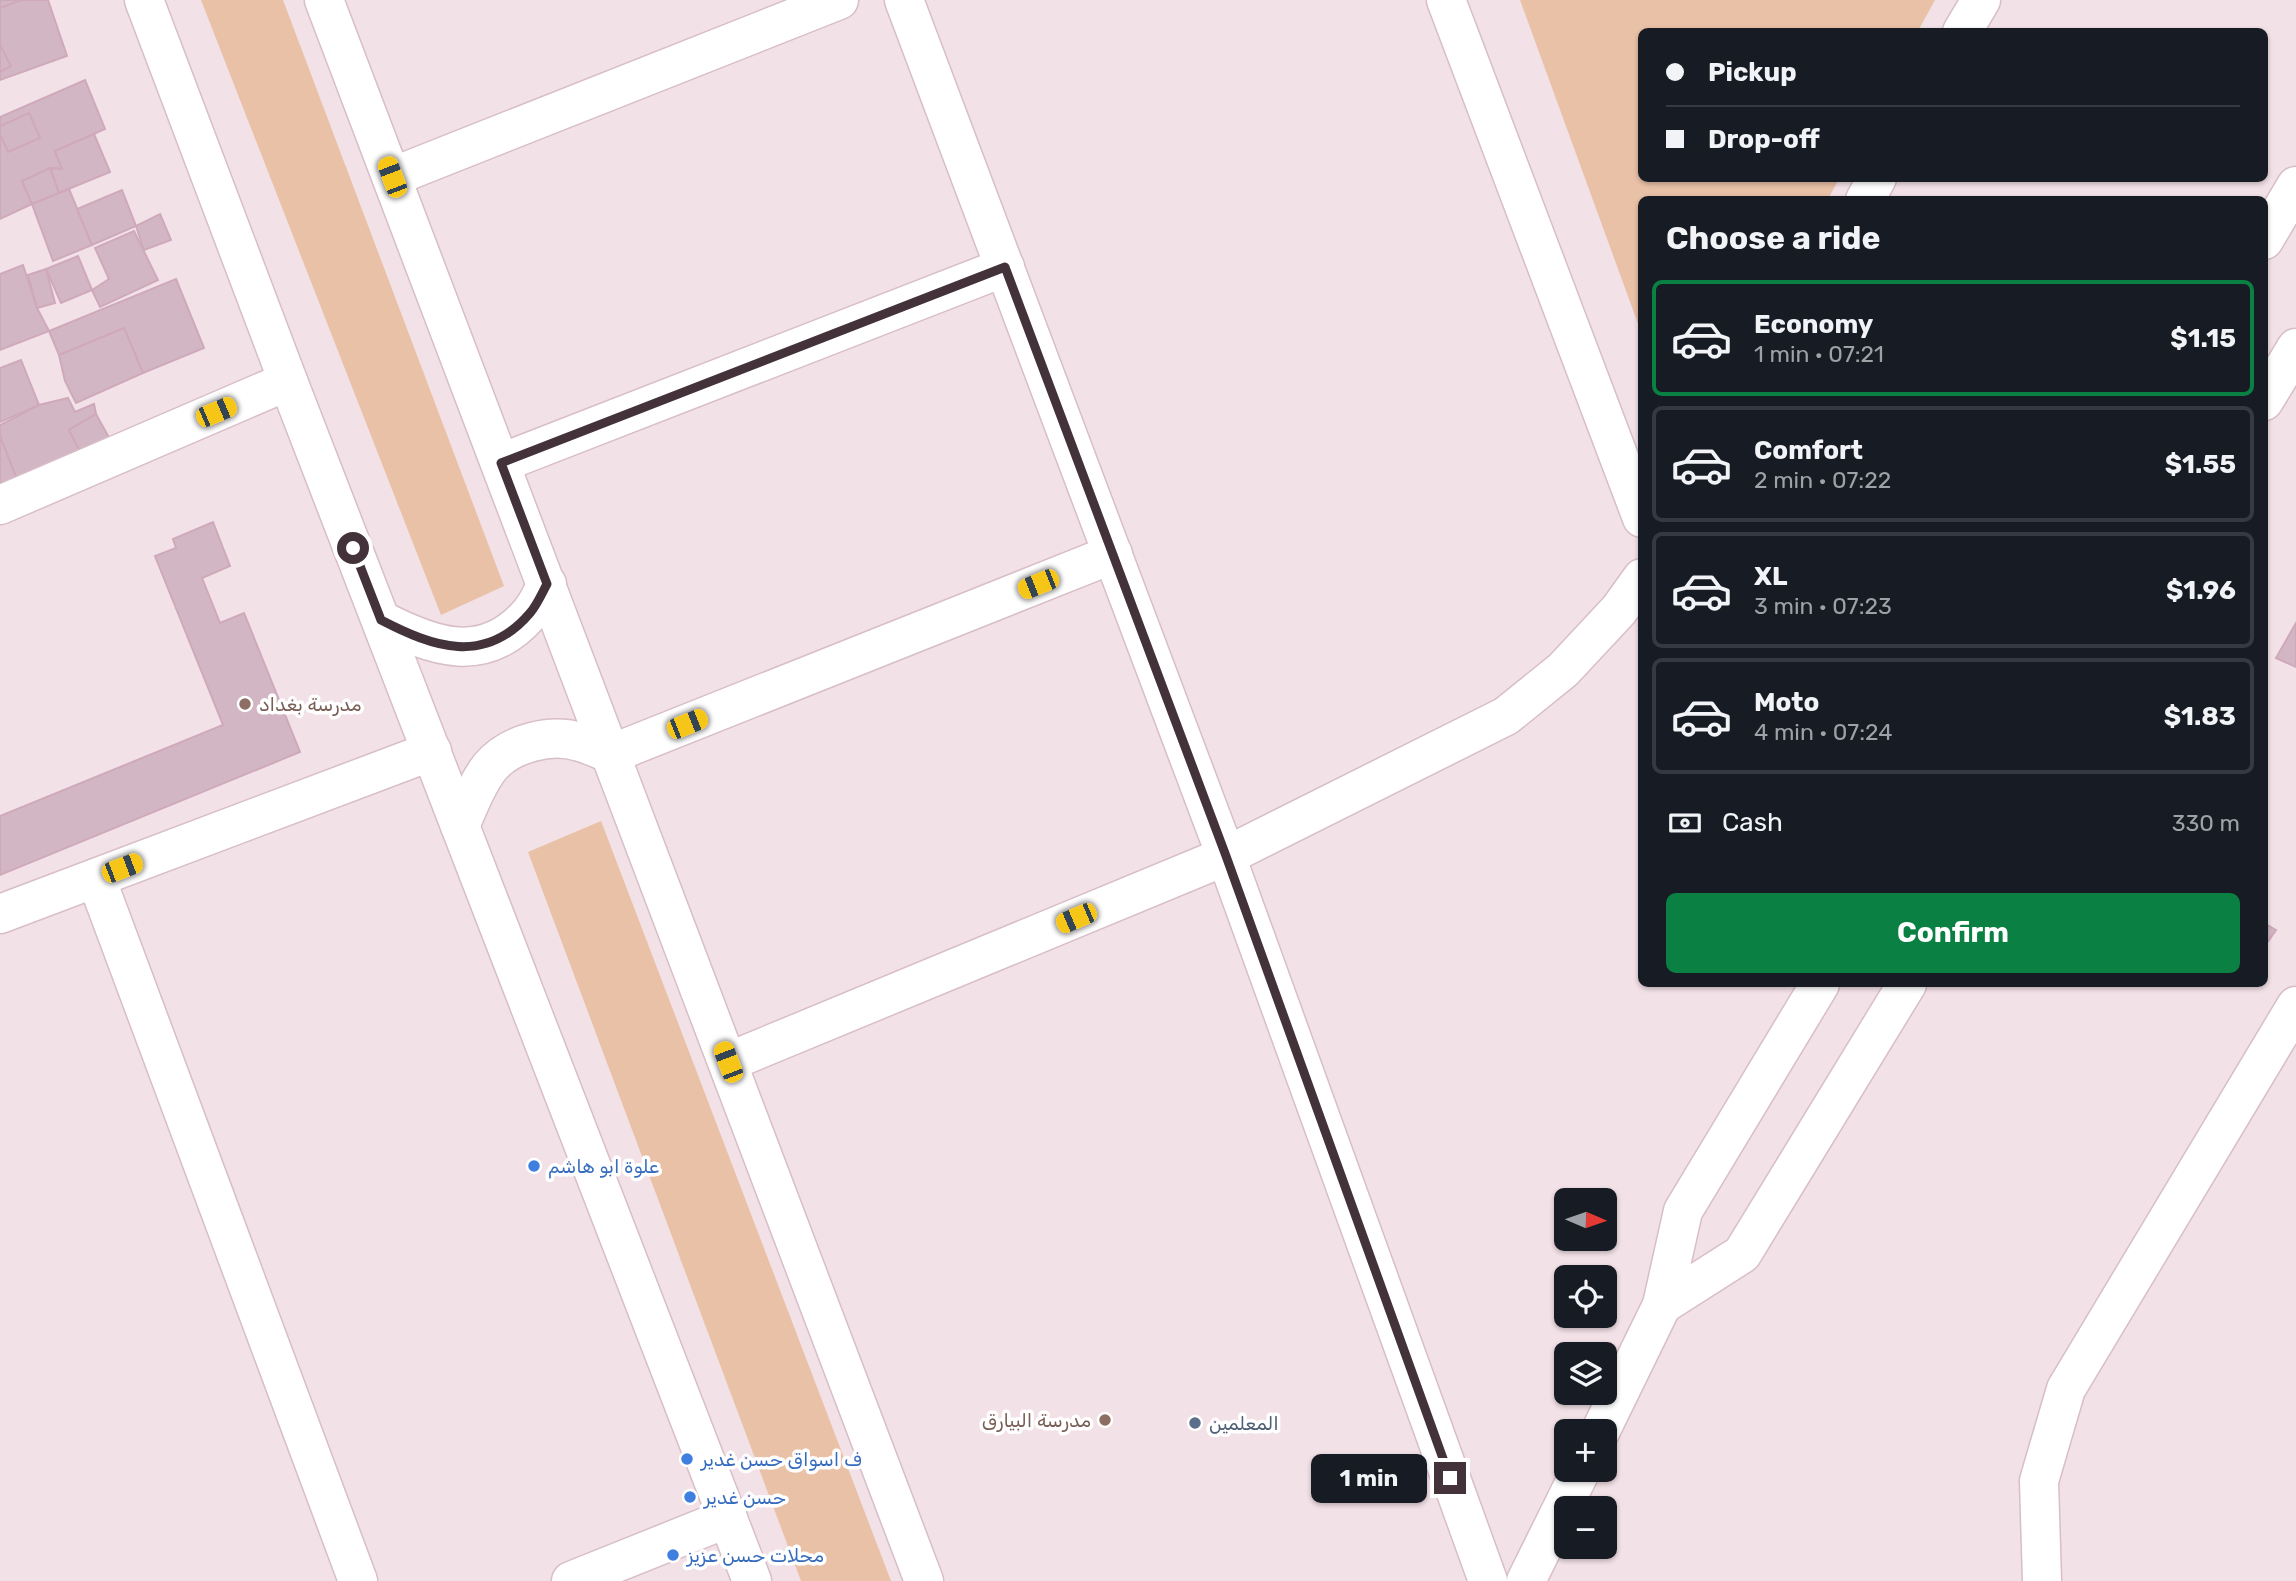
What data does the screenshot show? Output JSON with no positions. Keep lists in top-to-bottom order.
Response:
{
  "places": [
    "مدرسة بغداد",
    "علوة ابو هاشم",
    "مدرسة البيارق",
    "المعلمين",
    "ف اسواق حسن غدير",
    "حسن غدير",
    "محلات حسن عزيز"
  ],
  "north": "right",
  "page": {
    "banner": ["Pickup", "Drop-off"],
    "heading": "Choose a ride",
    "list": [
      {
        "name": "Economy",
        "note": "1 min · 07:21",
        "value": "$1.15"
      },
      {
        "name": "Comfort",
        "note": "2 min · 07:22",
        "value": "$1.55"
      },
      {
        "name": "XL",
        "note": "3 min · 07:23",
        "value": "$1.96"
      },
      {
        "name": "Moto",
        "note": "4 min · 07:24",
        "value": "$1.83"
      }
    ],
    "pay": ["Cash", "330 m"],
    "buttons": "Confirm",
    "map_buttons": ["+", "−"],
    "bubble": "1 min"
  }
}
